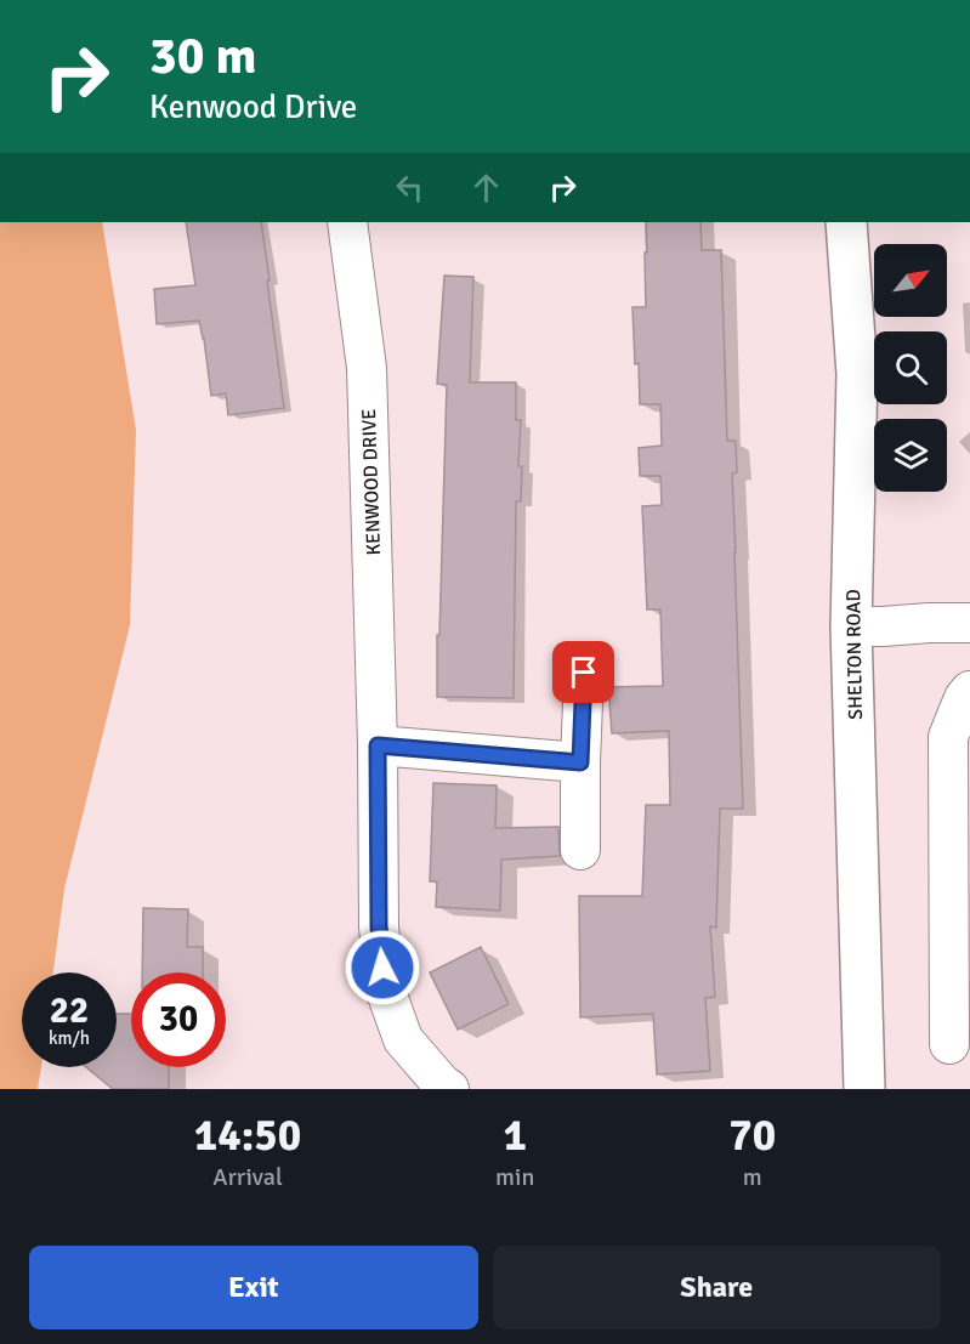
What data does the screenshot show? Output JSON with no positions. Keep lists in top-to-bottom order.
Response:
{
  "streets": {
    "main road": ["SHELTON ROAD"],
    "street": ["KENWOOD DRIVE"]
  },
  "north": "top right",
  "page": {
    "turn": ["30 m", "Kenwood Drive"],
    "speed": "22 km/h",
    "limit": "30",
    "eta": [
      "14:50",
      "Arrival",
      "1",
      "min",
      "70",
      "m"
    ],
    "buttons": ["Exit", "Share"]
  }
}
